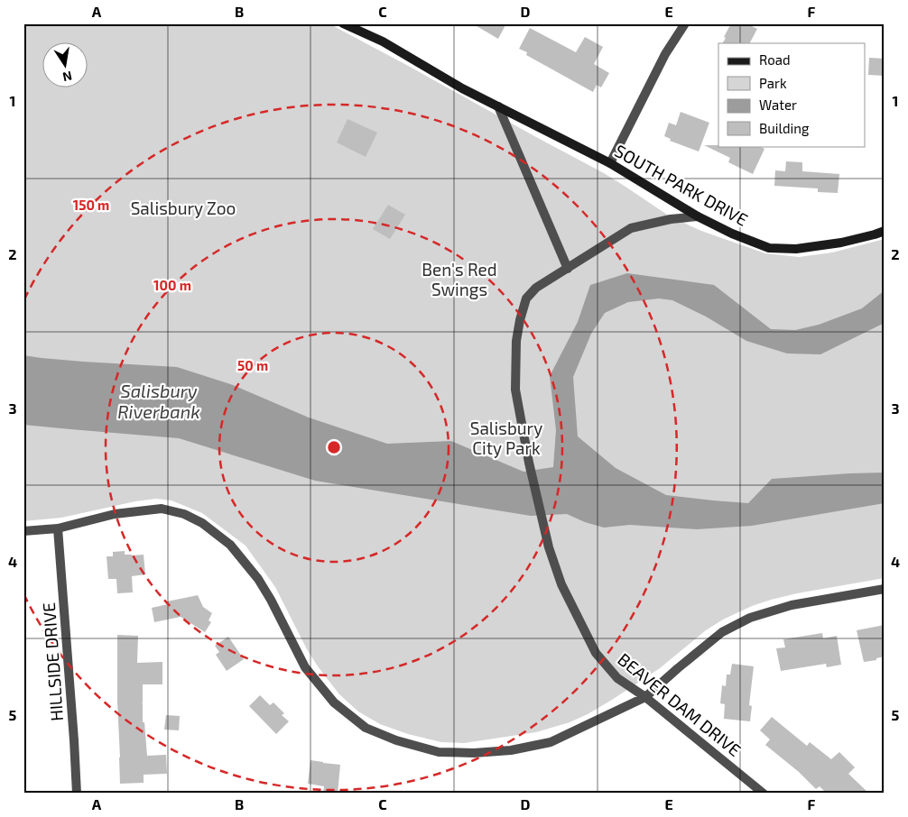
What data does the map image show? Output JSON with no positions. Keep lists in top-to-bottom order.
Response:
{
  "streets": {
    "street": ["SOUTH PARK DRIVE", "HILLSIDE DRIVE", "BEAVER DAM DRIVE"]
  },
  "crossings": [
    ["SOUTH PARK DRIVE", "BEAVER DAM DRIVE"]
  ],
  "water": ["Salisbury Riverbank"],
  "parks": ["Salisbury Zoo", "Ben's Red Swings", "Salisbury City Park"],
  "legend": [
    "Road",
    "Park",
    "Water",
    "Building"
  ],
  "north": "bottom",
  "grid": {
    "columns": [
      "A",
      "B",
      "C",
      "D",
      "E",
      "F"
    ],
    "rows": [
      "1",
      "2",
      "3",
      "4",
      "5"
    ]
  },
  "rings": ["150 m", "100 m", "50 m"]
}
